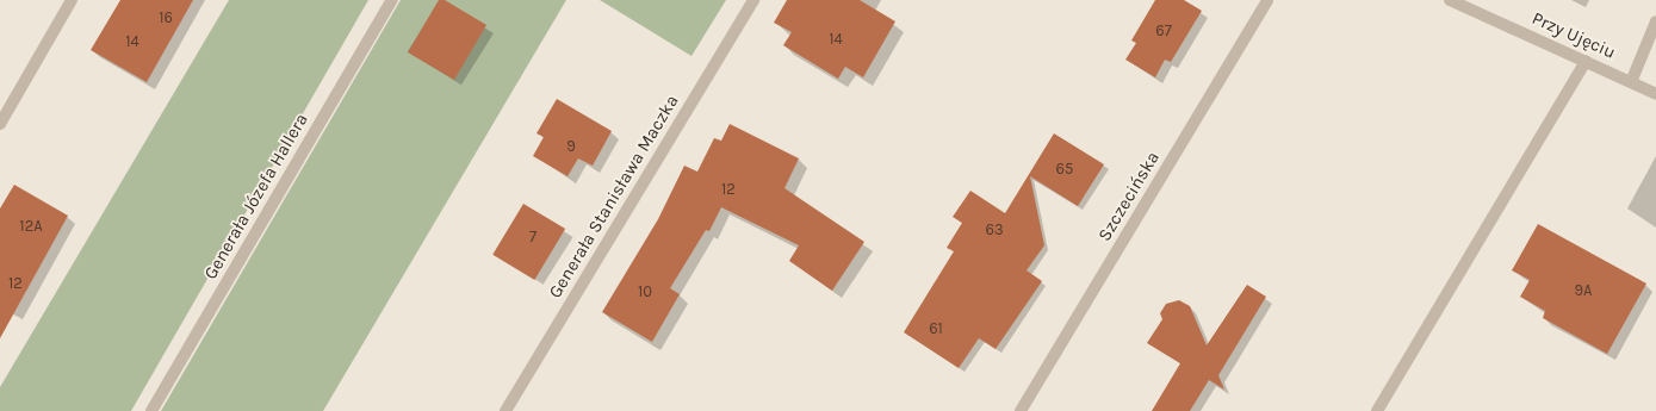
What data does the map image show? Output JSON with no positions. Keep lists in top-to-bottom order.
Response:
{
  "streets": {
    "street": [
      "Przy Ujęciu",
      "Generała Józefa Hallera",
      "Generała Stanisława Maczka",
      "Szczecińska"
    ]
  },
  "house_numbers": [
    "16",
    "67",
    "14",
    "14",
    "9",
    "65",
    "12",
    "12A",
    "63",
    "7",
    "12",
    "9A",
    "10",
    "61"
  ]
}
